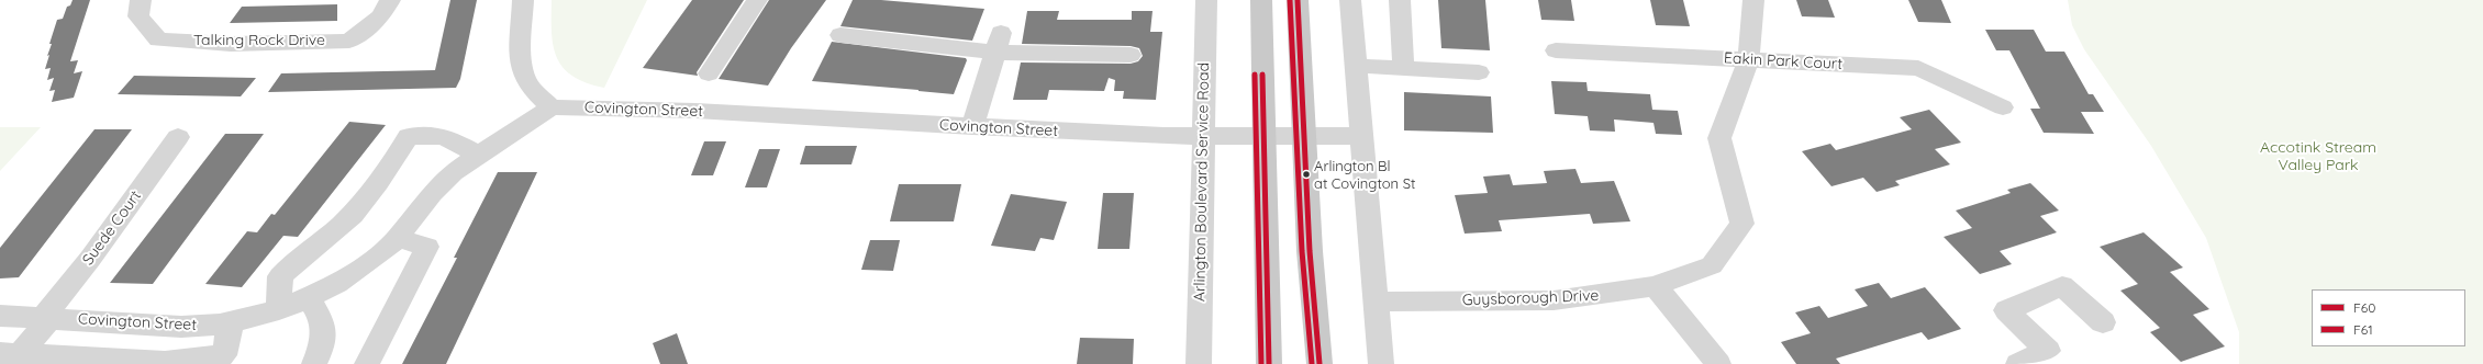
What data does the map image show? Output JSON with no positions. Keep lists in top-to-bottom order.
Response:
{
  "streets": {
    "street": [
      "Talking Rock Drive",
      "Eakin Park Court",
      "Covington Street",
      "Arlington Boulevard Service Road",
      "Suede Court",
      "Guysborough Drive"
    ]
  },
  "crossings": [
    ["Eakin Park Court", "Guysborough Drive"],
    ["Covington Street", "Arlington Boulevard Service Road"],
    ["Covington Street", "Suede Court"]
  ],
  "parks": ["Accotink Stream Valley Park"],
  "places": ["Arlington Bl at Covington St"],
  "lines": ["transit line F60", "transit line F61"],
  "legend": ["F60", "F61"]
}
